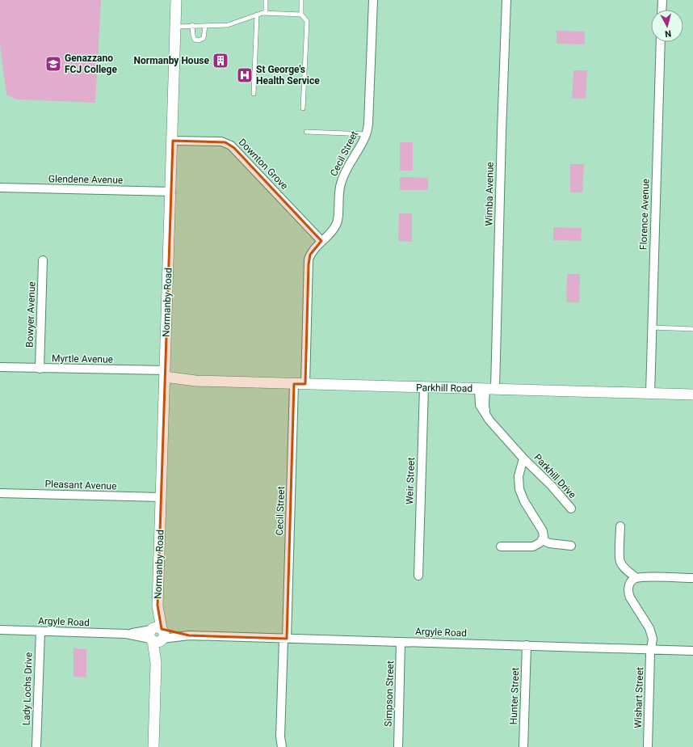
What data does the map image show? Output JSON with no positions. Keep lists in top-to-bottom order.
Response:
{
  "streets": {
    "street": [
      "Cecil Street",
      "Downton Grove",
      "Glendene Avenue",
      "Wimba Avenue",
      "Florence Avenue",
      "Normanby Road",
      "Bowyer Avenue",
      "Myrtle Avenue",
      "Parkhill Road",
      "Parkhill Drive",
      "Weir Street",
      "Pleasant Avenue",
      "Argyle Road",
      "Lady Lochs Drive",
      "Simpson Street",
      "Hunter Street",
      "Wishart Street"
    ]
  },
  "crossings": [
    ["Cecil Street", "Downton Grove"],
    ["Cecil Street", "Parkhill Road"],
    ["Cecil Street", "Argyle Road"],
    ["Downton Grove", "Normanby Road"],
    ["Glendene Avenue", "Normanby Road"],
    ["Wimba Avenue", "Parkhill Road"],
    ["Wimba Avenue", "Parkhill Drive"],
    ["Florence Avenue", "Parkhill Road"],
    ["Normanby Road", "Myrtle Avenue"],
    ["Normanby Road", "Parkhill Road"],
    ["Normanby Road", "Pleasant Avenue"],
    ["Normanby Road", "Argyle Road"],
    ["Bowyer Avenue", "Myrtle Avenue"],
    ["Myrtle Avenue", "Parkhill Road"],
    ["Parkhill Road", "Parkhill Drive"],
    ["Parkhill Road", "Weir Street"],
    ["Argyle Road", "Lady Lochs Drive"],
    ["Argyle Road", "Simpson Street"],
    ["Argyle Road", "Hunter Street"],
    ["Argyle Road", "Wishart Street"]
  ],
  "places": {
    "building": ["Normanby House"],
    "school or university": ["Genazzano FCJ College"],
    "hospital": ["St George's Health Service"]
  },
  "north": "bottom"
}
